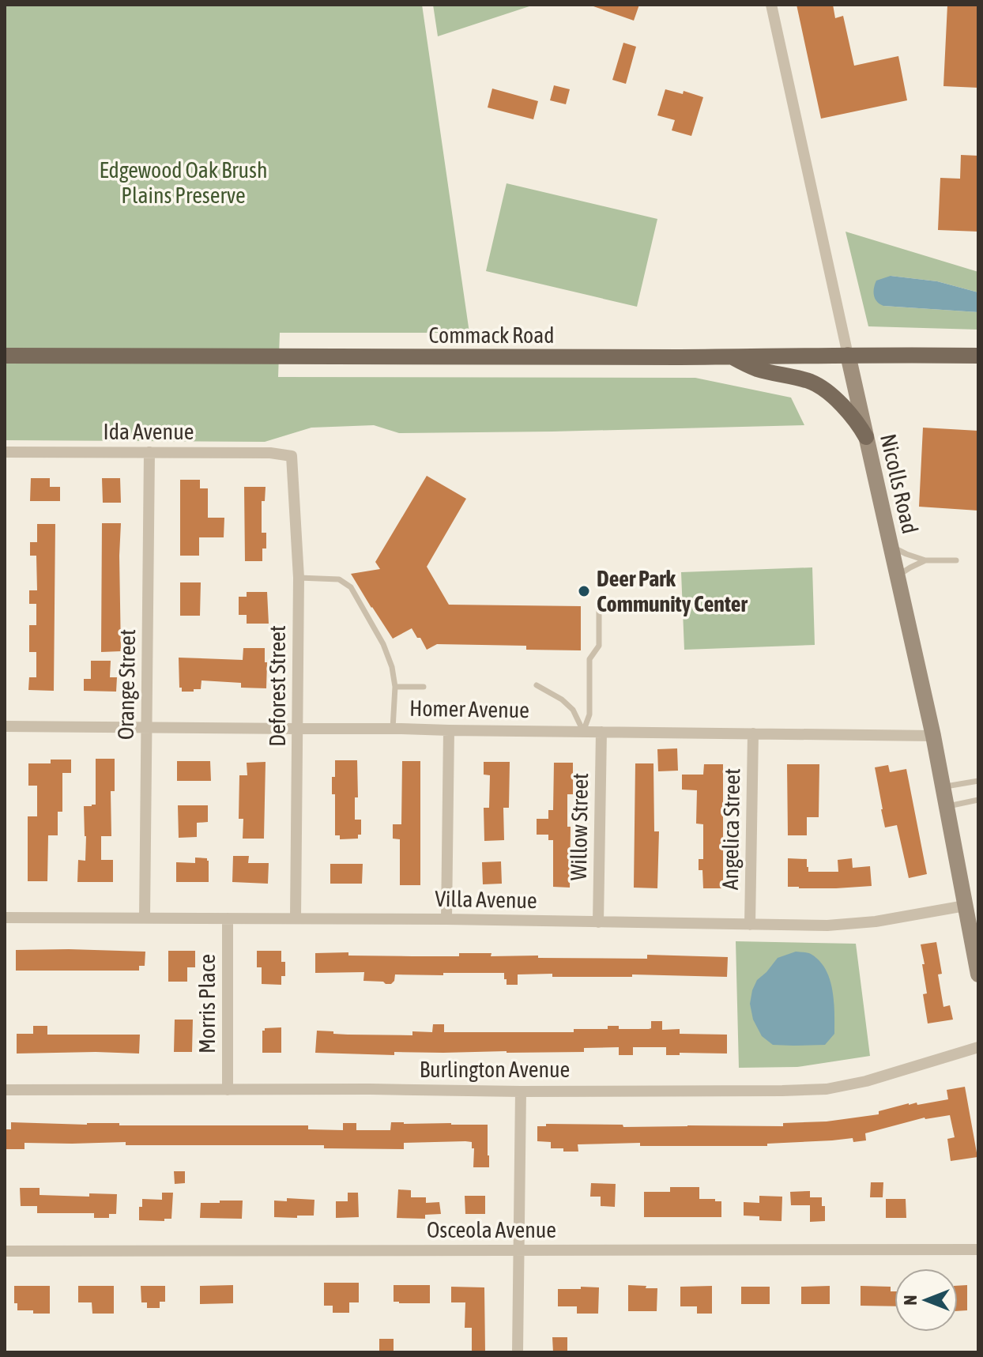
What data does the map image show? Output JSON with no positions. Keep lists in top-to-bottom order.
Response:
{
  "streets": {
    "main road": ["Commack Road"],
    "street": [
      "Ida Avenue",
      "Nicolls Road",
      "Orange Street",
      "Deforest Street",
      "Homer Avenue",
      "Willow Street",
      "Angelica Street",
      "Villa Avenue",
      "Morris Place",
      "Burlington Avenue",
      "Osceola Avenue"
    ]
  },
  "crossings": [
    ["Commack Road", "Nicolls Road"],
    ["Ida Avenue", "Orange Street"],
    ["Ida Avenue", "Deforest Street"],
    ["Nicolls Road", "Homer Avenue"],
    ["Nicolls Road", "Villa Avenue"],
    ["Orange Street", "Homer Avenue"],
    ["Orange Street", "Villa Avenue"],
    ["Deforest Street", "Homer Avenue"],
    ["Deforest Street", "Villa Avenue"],
    ["Homer Avenue", "Willow Street"],
    ["Homer Avenue", "Angelica Street"],
    ["Willow Street", "Villa Avenue"],
    ["Angelica Street", "Villa Avenue"],
    ["Villa Avenue", "Morris Place"],
    ["Morris Place", "Burlington Avenue"]
  ],
  "parks": ["Edgewood Oak Brush Plains Preserve"],
  "places": ["Deer Park Community Center"],
  "north": "left"
}
